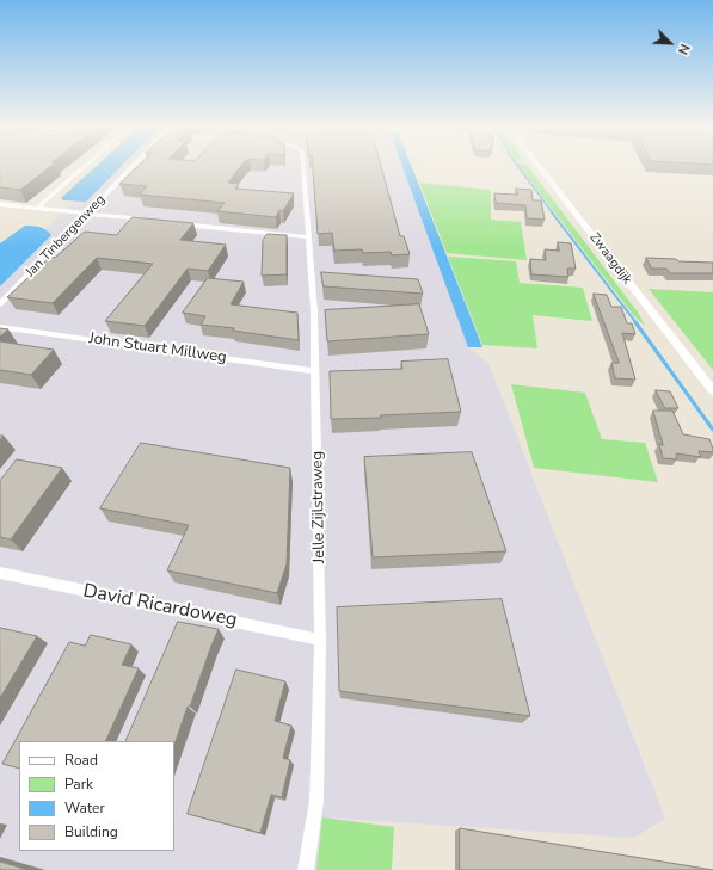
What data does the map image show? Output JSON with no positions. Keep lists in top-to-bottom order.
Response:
{
  "streets": {
    "street": [
      "Jan Tinbergenweg",
      "Zwaagdijk",
      "John Stuart Millweg",
      "Jelle Zijlstraweg",
      "David Ricardoweg"
    ]
  },
  "crossings": [
    ["John Stuart Millweg", "Jelle Zijlstraweg"],
    ["Jelle Zijlstraweg", "David Ricardoweg"]
  ],
  "legend": [
    "Road",
    "Park",
    "Water",
    "Building"
  ],
  "north": "bottom right"
}
